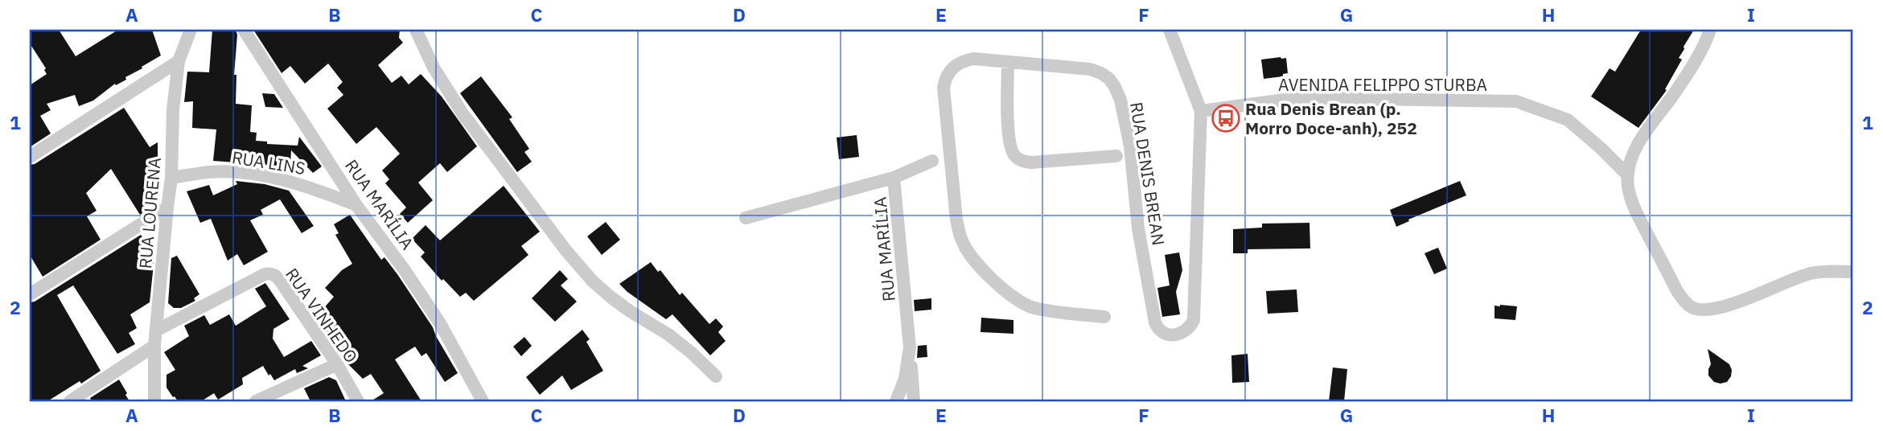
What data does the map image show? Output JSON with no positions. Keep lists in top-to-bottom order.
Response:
{
  "streets": {
    "street": [
      "AVENIDA FELIPPO STURBA",
      "RUA LINS",
      "RUA DENIS BREAN",
      "RUA MARÍLIA",
      "RUA LOURENA",
      "RUA VINHEDO"
    ]
  },
  "crossings": [
    ["AVENIDA FELIPPO STURBA", "RUA DENIS BREAN"],
    ["RUA LINS", "RUA MARÍLIA"],
    ["RUA LINS", "RUA LOURENA"],
    ["RUA LOURENA", "RUA VINHEDO"]
  ],
  "places": {
    "bus stop": ["Rua Denis Brean (p. Morro Doce-anh), 252"]
  },
  "grid": {
    "columns": [
      "A",
      "B",
      "C",
      "D",
      "E",
      "F",
      "G",
      "H",
      "I"
    ],
    "rows": ["1", "2"]
  }
}
